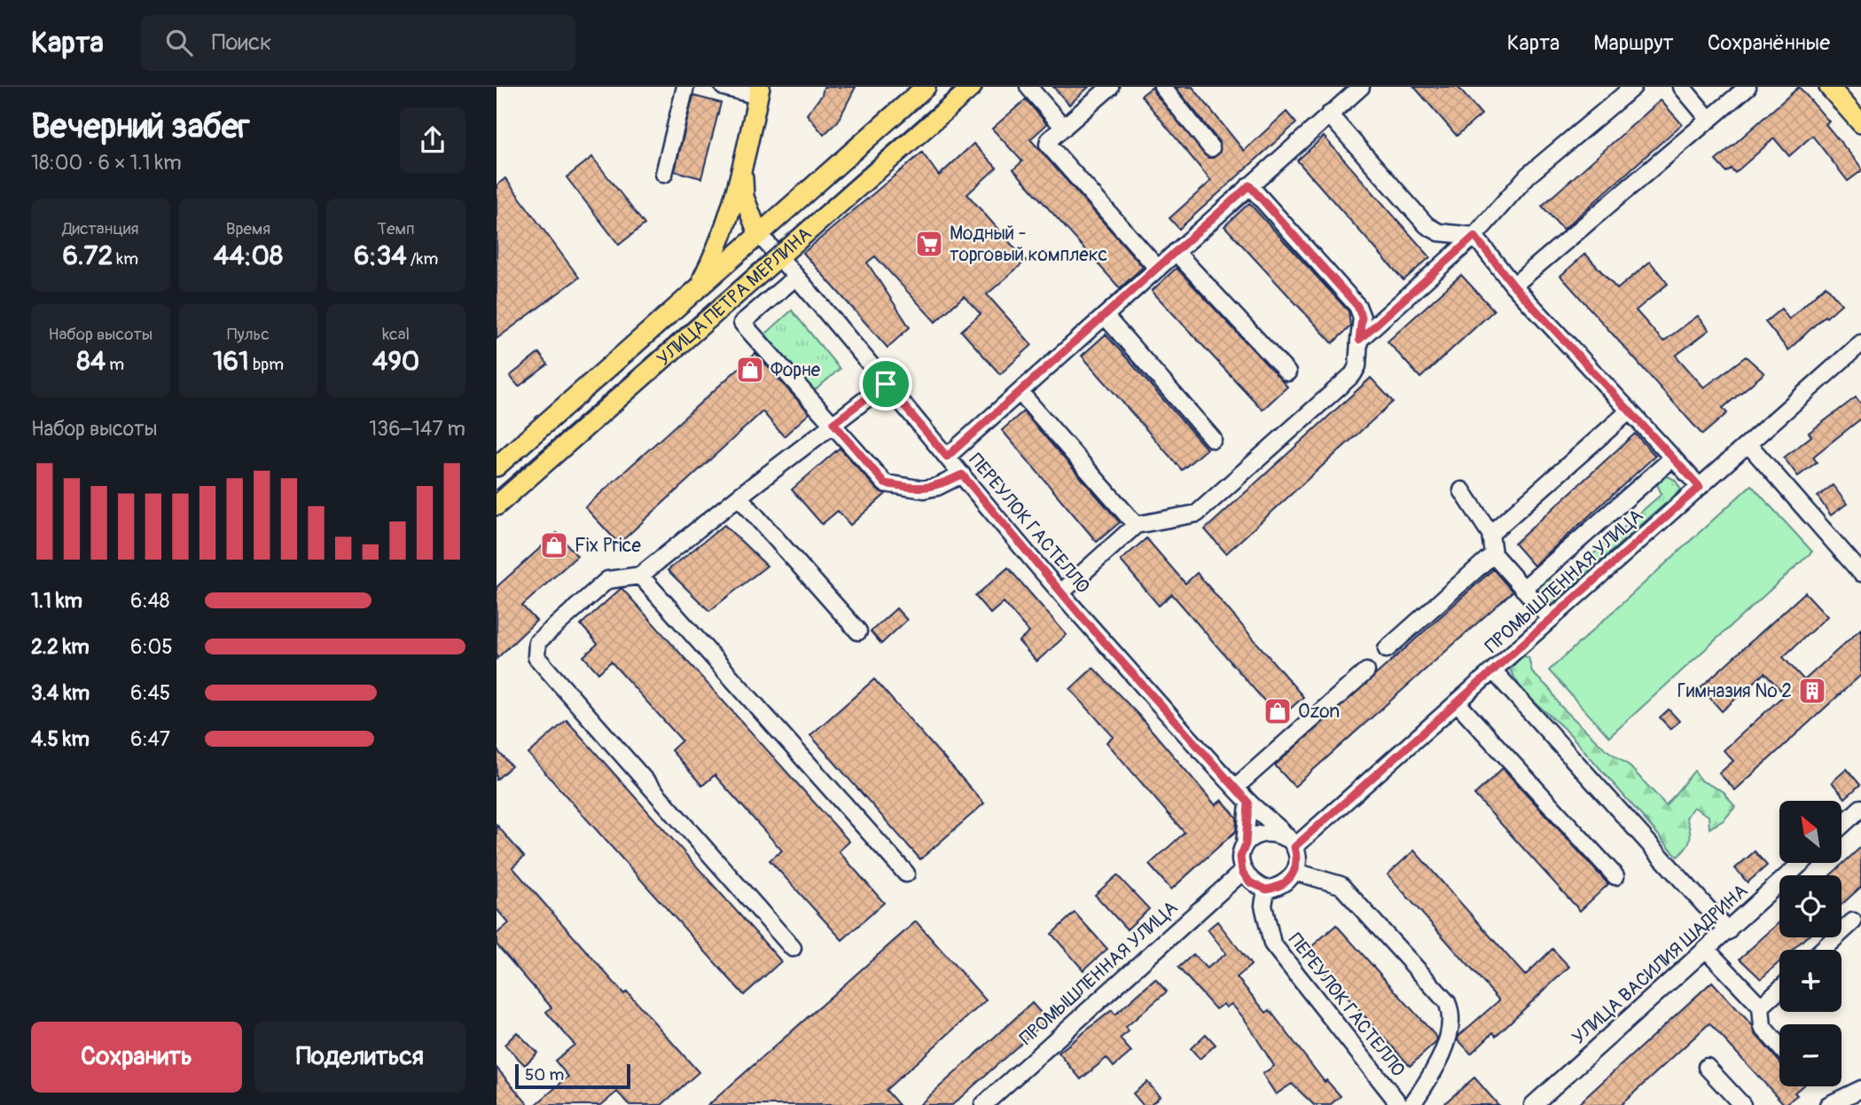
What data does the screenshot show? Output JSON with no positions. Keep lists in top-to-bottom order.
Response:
{
  "streets": {
    "main road": ["УЛИЦА ПЕТРА МЕРЛИНА"],
    "street": ["ПЕРЕУЛОК ГАСТЕЛЛО", "ПРОМЫШЛЕННАЯ УЛИЦА", "УЛИЦА ВАСИЛИЯ ШАДРИНА"]
  },
  "crossings": [
    ["УЛИЦА ПЕТРА МЕРЛИНА", "ПЕРЕУЛОК ГАСТЕЛЛО"],
    ["ПЕРЕУЛОК ГАСТЕЛЛО", "ПРОМЫШЛЕННАЯ УЛИЦА"]
  ],
  "places": {
    "supermarket": ["Модный - торговый комплекс"],
    "shop": ["Форне", "Fix Price", "Ozon"],
    "building": ["Гимназия № 2"]
  },
  "scale_bar": "50 m",
  "north": "top left",
  "page": {
    "header": "Карта",
    "search": "Поиск",
    "nav": ["Карта", "Маршрут", "Сохранённые"],
    "heading": ["Вечерний забег", "18:00 · 6 × 1.1 km"],
    "stats": [
      ["Дистанция", "6.72 km"],
      ["Время", "44:08"],
      ["Темп", "6:34 /km"],
      ["Набор высоты", "84 m"],
      ["Пульс", "161 bpm"],
      ["kcal", "490"]
    ],
    "chart": ["Набор высоты", "136–147 m"],
    "list": [
      {
        "name": "1.1 km",
        "note": "6:48"
      },
      {
        "name": "2.2 km",
        "note": "6:05"
      },
      {
        "name": "3.4 km",
        "note": "6:45"
      },
      {
        "name": "4.5 km",
        "note": "6:47"
      }
    ],
    "map_buttons": ["+", "−"],
    "buttons": ["Сохранить", "Поделиться"],
    "scale": "50 m"
  }
}
